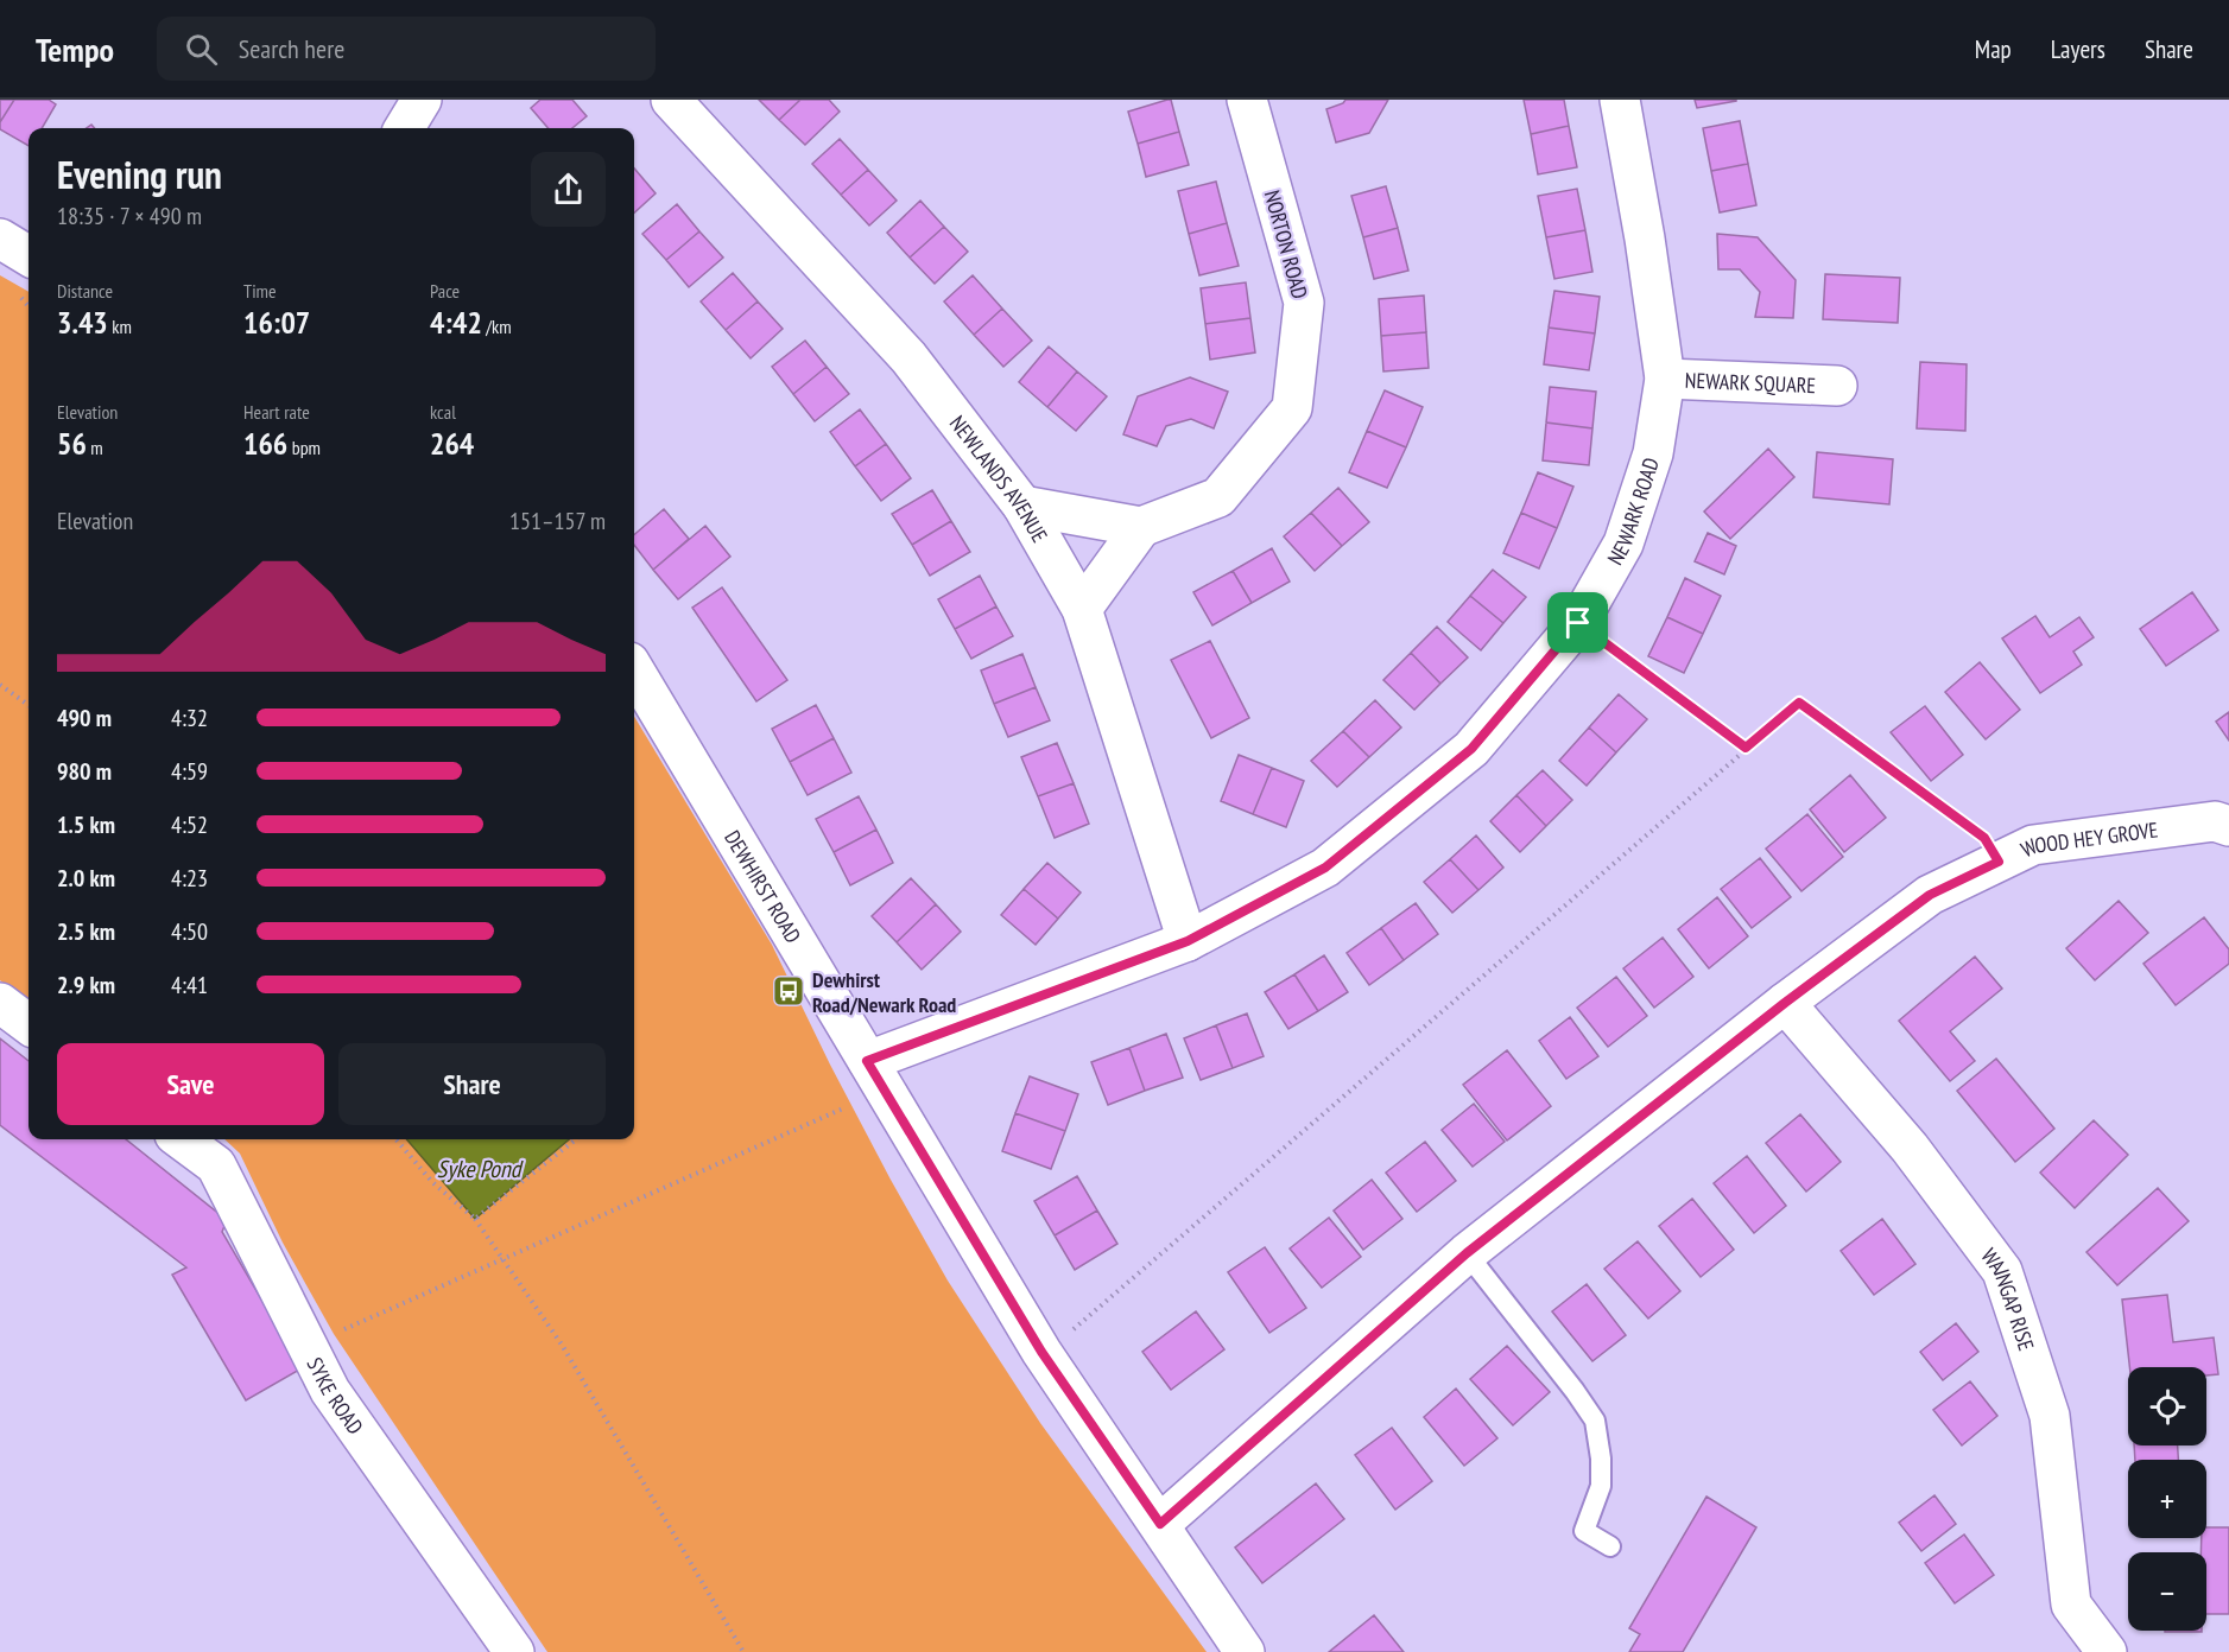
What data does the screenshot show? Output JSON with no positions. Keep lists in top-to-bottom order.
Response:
{
  "streets": {
    "street": [
      "NORTON ROAD",
      "NEWARK SQUARE",
      "NEWLANDS AVENUE",
      "NEWARK ROAD",
      "WOOD HEY GROVE",
      "DEWHIRST ROAD",
      "WAINGAP RISE",
      "SYKE ROAD"
    ]
  },
  "crossings": [
    ["NEWARK SQUARE", "NEWARK ROAD"],
    ["NEWLANDS AVENUE", "NEWARK ROAD"],
    ["NEWARK ROAD", "DEWHIRST ROAD"],
    ["WOOD HEY GROVE", "DEWHIRST ROAD"],
    ["WOOD HEY GROVE", "WAINGAP RISE"]
  ],
  "water": ["Syke Pond"],
  "places": {
    "bus stop": ["Dewhirst Road/Newark Road"]
  },
  "page": {
    "header": "Tempo",
    "search": "Search here",
    "nav": ["Map", "Layers", "Share"],
    "heading": ["Evening run", "18:35 · 7 × 490 m"],
    "stats": [
      ["Distance", "3.43 km"],
      ["Time", "16:07"],
      ["Pace", "4:42 /km"],
      ["Elevation", "56 m"],
      ["Heart rate", "166 bpm"],
      ["kcal", "264"]
    ],
    "chart": ["Elevation", "151–157 m"],
    "list": [
      {
        "name": "490 m",
        "note": "4:32"
      },
      {
        "name": "980 m",
        "note": "4:59"
      },
      {
        "name": "1.5 km",
        "note": "4:52"
      },
      {
        "name": "2.0 km",
        "note": "4:23"
      },
      {
        "name": "2.5 km",
        "note": "4:50"
      },
      {
        "name": "2.9 km",
        "note": "4:41"
      }
    ],
    "buttons": ["Save", "Share"],
    "map_buttons": ["+", "−"]
  }
}
